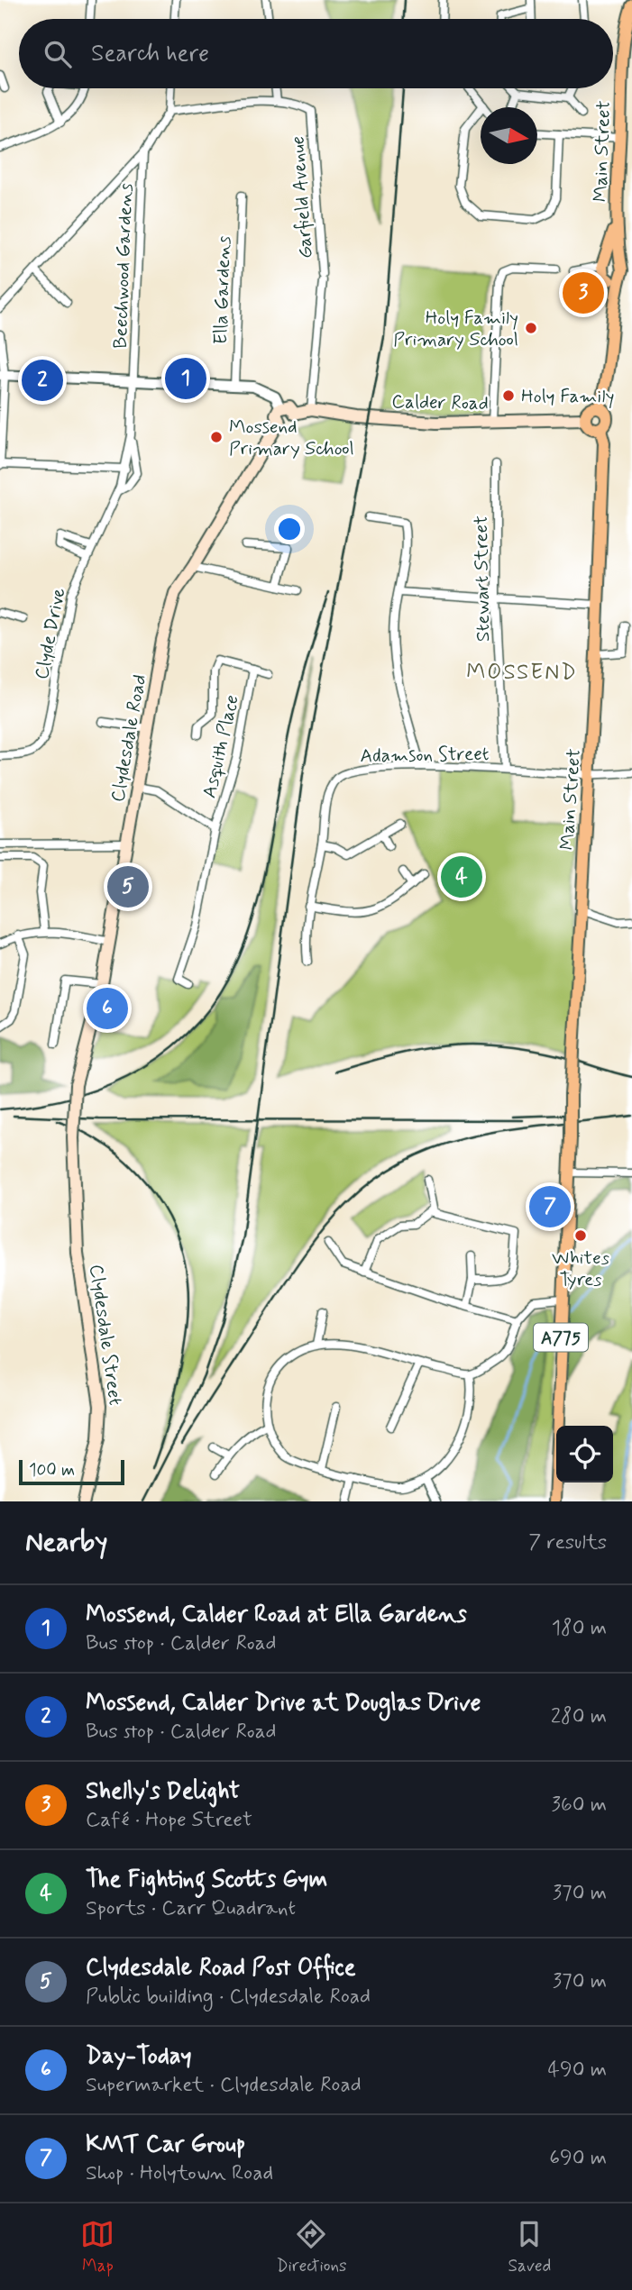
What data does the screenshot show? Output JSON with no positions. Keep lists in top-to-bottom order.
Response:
{
  "streets": {
    "main road": [
      "Main Street",
      "Calder Road",
      "Clydesdale Road",
      "Clydesdale Street",
      "A775"
    ],
    "street": [
      "Garfield Avenue",
      "Beechwood Gardens",
      "Ella Gardens",
      "Stewart Street",
      "Clyde Drive",
      "Asquith Place",
      "Adamson Street"
    ]
  },
  "crossings": [
    ["Main Street", "Calder Road"],
    ["Main Street", "Adamson Street"],
    ["Main Street", "A775"],
    ["Garfield Avenue", "Beechwood Gardens"],
    ["Garfield Avenue", "Calder Road"],
    ["Beechwood Gardens", "Clyde Drive"],
    ["Calder Road", "Clydesdale Road"],
    ["Stewart Street", "Adamson Street"],
    ["Clydesdale Road", "Clydesdale Street"]
  ],
  "districts": ["MOSSEND"],
  "places": [
    "Holy Family Primary School",
    "Holy Family",
    "Mossend Primary School",
    "Whites Tyres"
  ],
  "scale_bar": "100 m",
  "north": "right",
  "page": {
    "search": "Search here",
    "pins": [
      "3",
      "1",
      "2",
      "4",
      "5",
      "6",
      "7"
    ],
    "scale": "100 m",
    "heading": ["Nearby", "7 results"],
    "list": [
      {
        "mark": "1",
        "name": "Mossend, Calder Road at Ella Gardens",
        "note": "Bus stop · Calder Road",
        "value": "180 m"
      },
      {
        "mark": "2",
        "name": "Mossend, Calder Drive at Douglas Drive",
        "note": "Bus stop · Calder Road",
        "value": "280 m"
      },
      {
        "mark": "3",
        "name": "Shelly's Delight",
        "note": "Café · Hope Street",
        "value": "360 m"
      },
      {
        "mark": "4",
        "name": "The Fighting Scotts Gym",
        "note": "Sports · Carr Quadrant",
        "value": "370 m"
      },
      {
        "mark": "5",
        "name": "Clydesdale Road Post Office",
        "note": "Public building · Clydesdale Road",
        "value": "370 m"
      },
      {
        "mark": "6",
        "name": "Day-Today",
        "note": "Supermarket · Clydesdale Road",
        "value": "490 m"
      },
      {
        "mark": "7",
        "name": "KMT Car Group",
        "note": "Shop · Holytown Road",
        "value": "690 m"
      }
    ],
    "nav": ["Map", "Directions", "Saved"]
  }
}
